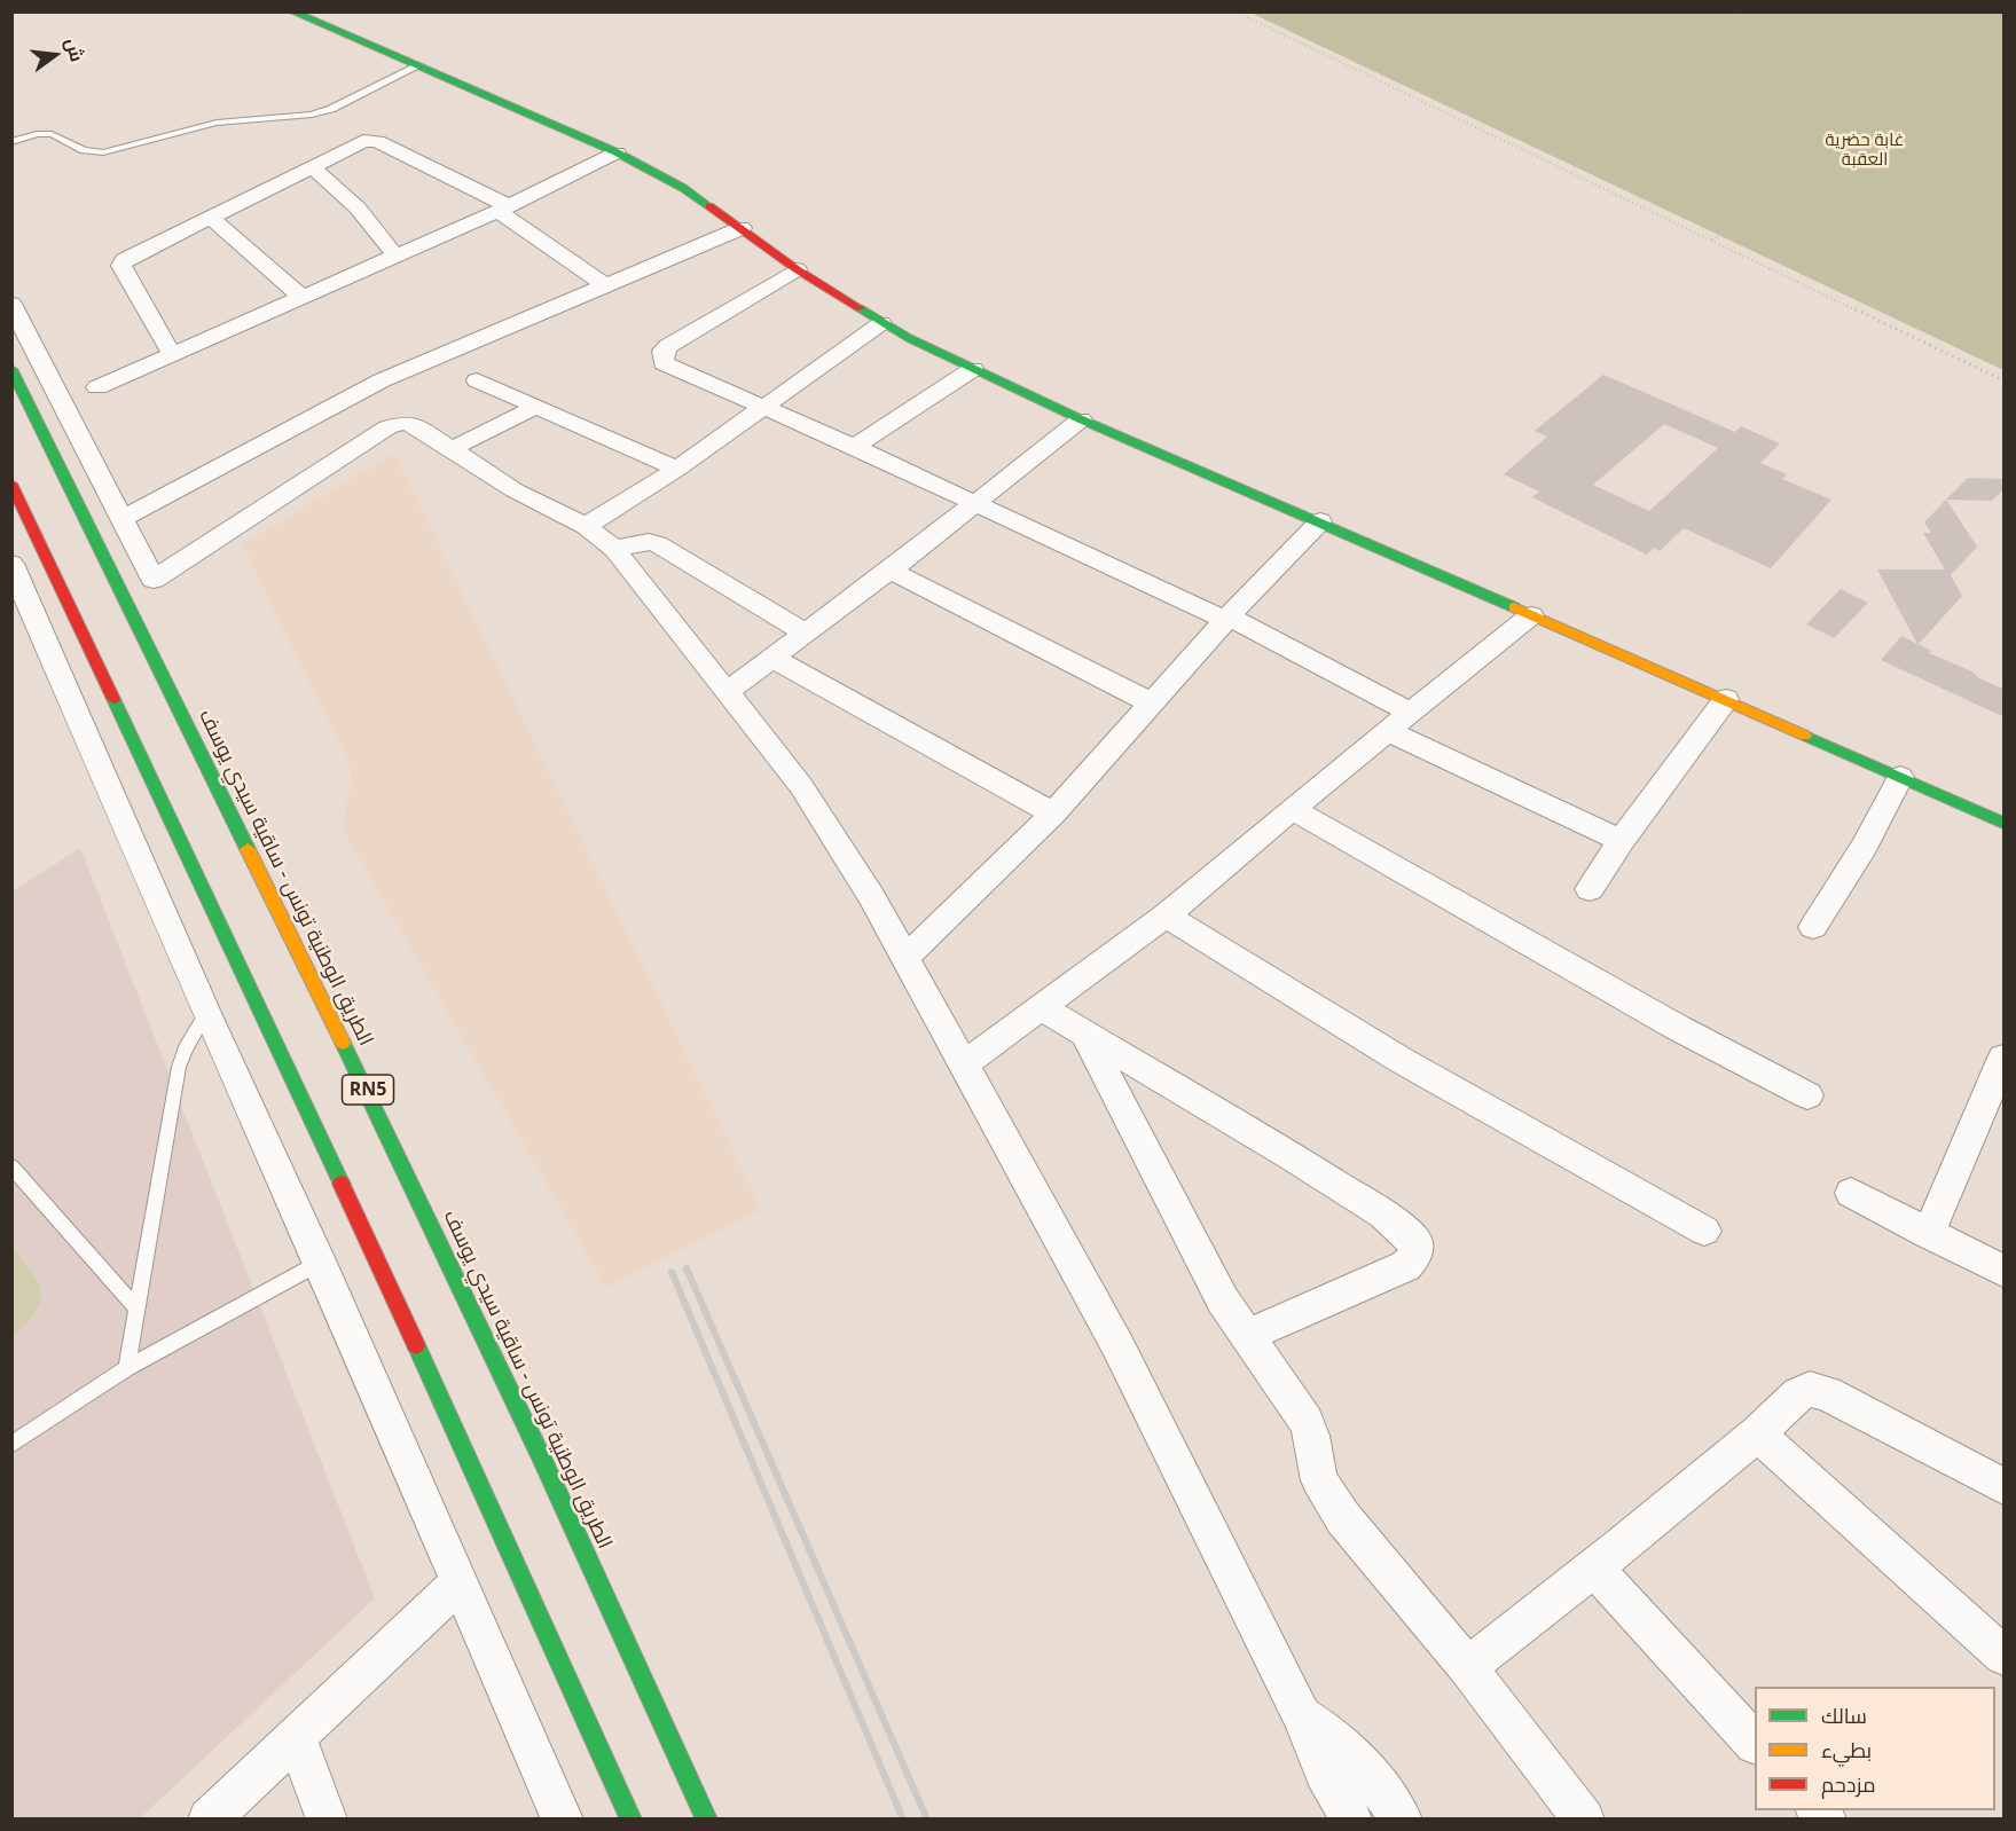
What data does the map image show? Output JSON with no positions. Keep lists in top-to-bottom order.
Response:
{
  "streets": {
    "main road": ["الطريق الوطنية تونس - ساقية سيدي يوسف", "RN5"]
  },
  "parks": ["غابة حضرية العقبة"],
  "legend": ["سالك", "بطيء", "مزدحم"],
  "north": "right"
}
